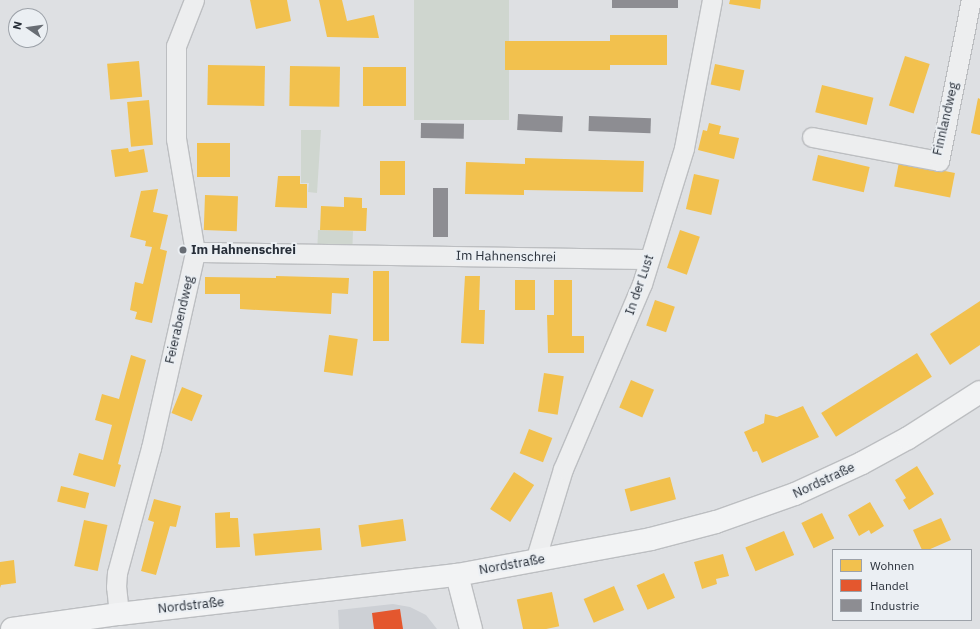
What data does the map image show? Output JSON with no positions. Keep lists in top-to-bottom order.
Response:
{
  "streets": {
    "main road": ["Nordstraße"],
    "street": [
      "Finnlandweg",
      "Im Hahnenschrei",
      "In der Lust",
      "Feierabendweg"
    ]
  },
  "crossings": [
    ["Im Hahnenschrei", "In der Lust"],
    ["Im Hahnenschrei", "Feierabendweg"],
    ["In der Lust", "Nordstraße"],
    ["Feierabendweg", "Nordstraße"]
  ],
  "places": ["Im Hahnenschrei"],
  "legend": ["Wohnen", "Handel", "Industrie"],
  "north": "left"
}
